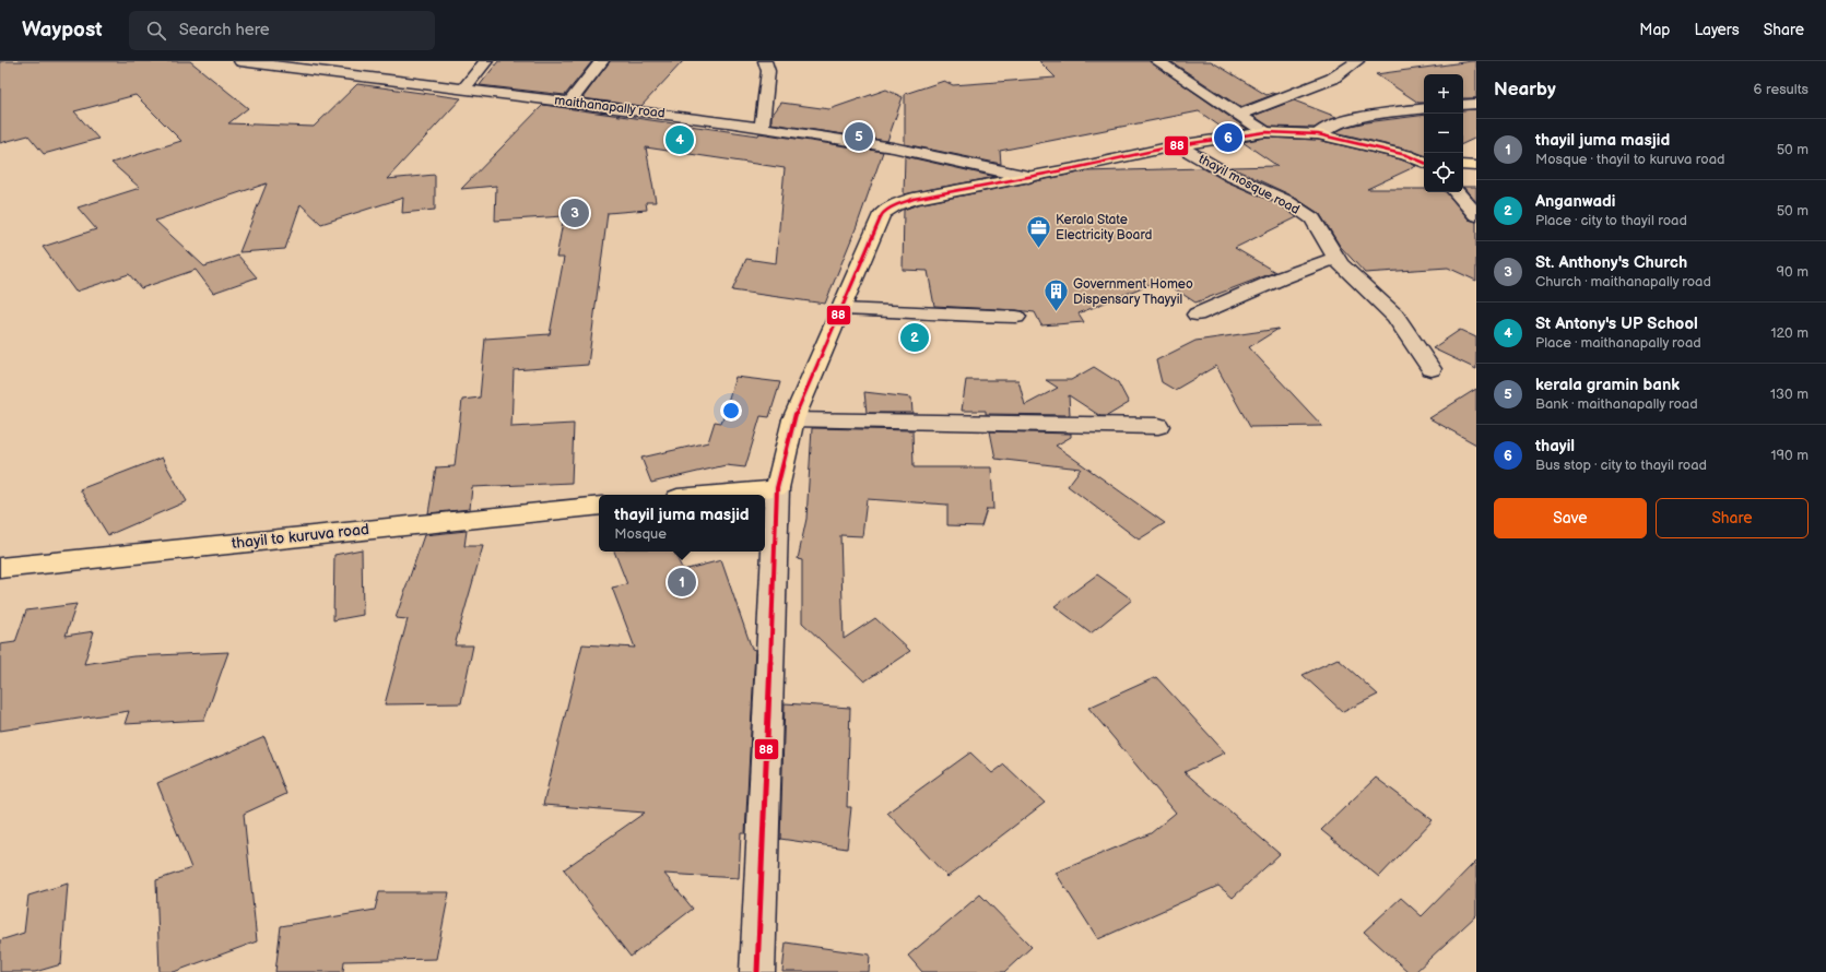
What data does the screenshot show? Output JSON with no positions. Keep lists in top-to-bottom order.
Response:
{
  "streets": {
    "main road": ["thayil to kuruva road"],
    "street": ["maithanapally road", "thayil mosque road"]
  },
  "places": {
    "office": ["Kerala State Electricity Board"],
    "building": ["Government Homeo Dispensary Thayyil"]
  },
  "lines": ["transit line 88"],
  "page": {
    "header": "Waypost",
    "search": "Search here",
    "nav": ["Map", "Layers", "Share"],
    "heading": ["Nearby", "6 results"],
    "map_buttons": ["+", "−"],
    "list": [
      {
        "mark": "1",
        "name": "thayil juma masjid",
        "note": "Mosque · thayil to kuruva road",
        "value": "50 m"
      },
      {
        "mark": "2",
        "name": "Anganwadi",
        "note": "Place · city to thayil road",
        "value": "50 m"
      },
      {
        "mark": "3",
        "name": "St. Anthony's Church",
        "note": "Church · maithanapally road",
        "value": "90 m"
      },
      {
        "mark": "4",
        "name": "St Antony's UP School",
        "note": "Place · maithanapally road",
        "value": "120 m"
      },
      {
        "mark": "5",
        "name": "kerala gramin bank",
        "note": "Bank · maithanapally road",
        "value": "130 m"
      },
      {
        "mark": "6",
        "name": "thayil",
        "note": "Bus stop · city to thayil road",
        "value": "190 m"
      }
    ],
    "pins": [
      "5",
      "6",
      "4",
      "3",
      "2",
      "1"
    ],
    "buttons": ["Save", "Share"],
    "popup": ["thayil juma masjid", "Mosque"]
  }
}
